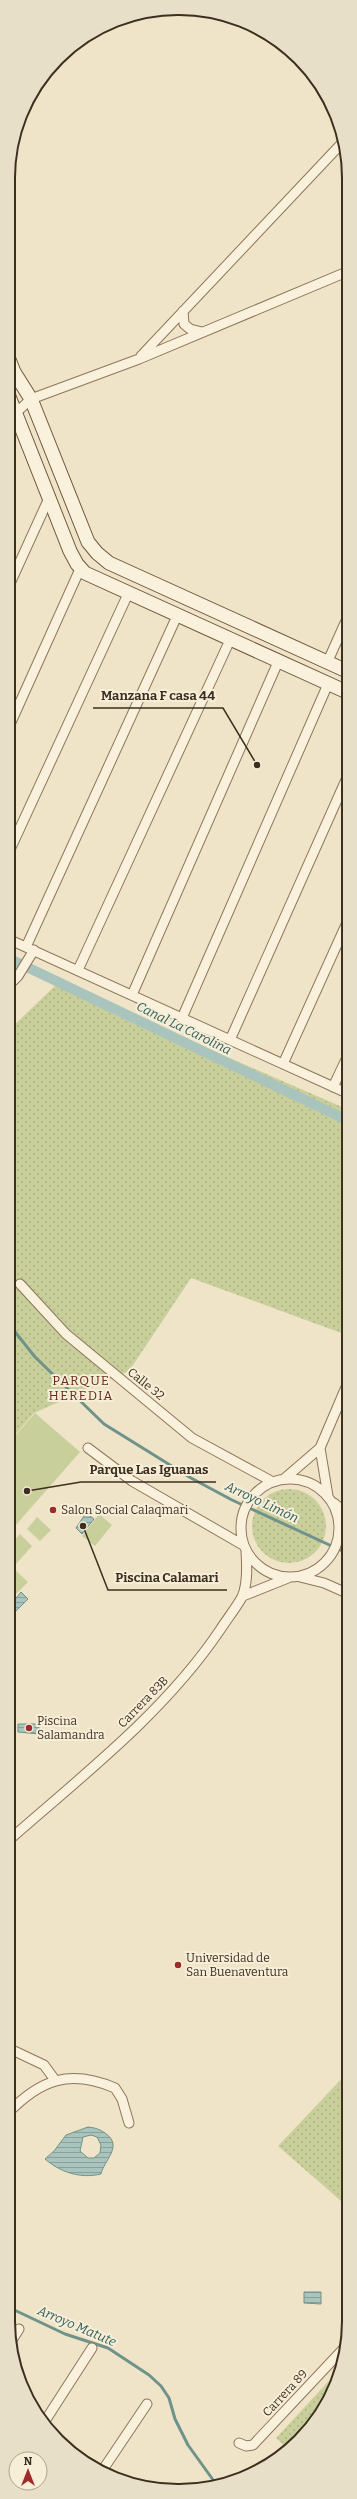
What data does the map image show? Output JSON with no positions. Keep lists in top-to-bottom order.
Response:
{
  "streets": {
    "street": ["Calle 32", "Carrera 83B", "Carrera 89"]
  },
  "crossings": [
    ["Calle 32", "Carrera 83B"]
  ],
  "districts": ["PARQUE HEREDIA"],
  "water": ["Canal La Carolina", "Arroyo Limón", "Arroyo Matute"],
  "places": [
    "Manzana F casa 44",
    "Parque Las Iguanas",
    "Salon Social Calaqmari",
    "Piscina Calamari",
    "Piscina Salamandra",
    "Universidad de San Buenaventura"
  ],
  "north": "top"
}
